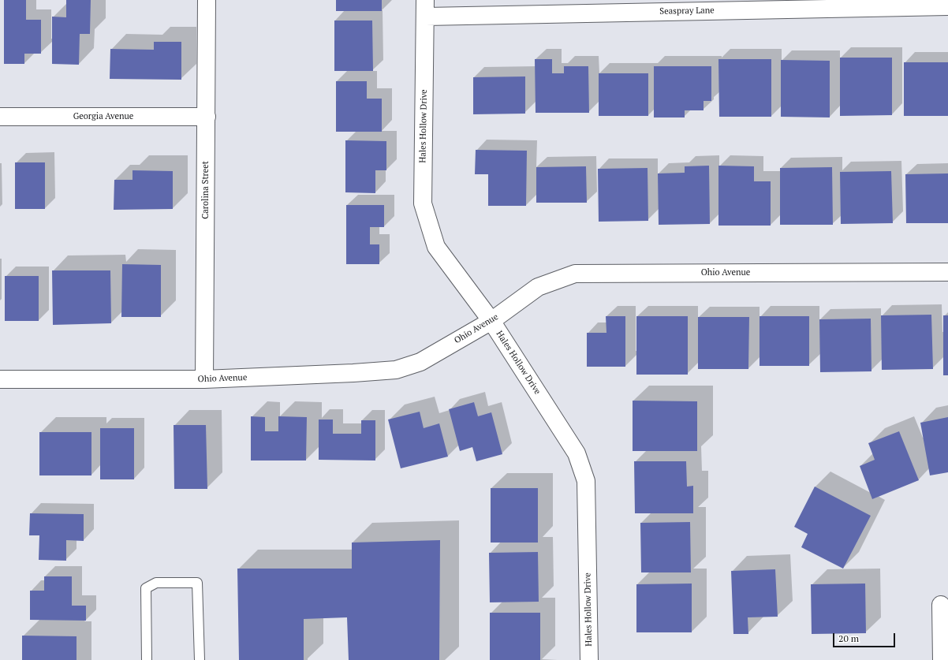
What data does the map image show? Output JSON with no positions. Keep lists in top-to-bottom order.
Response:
{
  "streets": {
    "street": [
      "Seaspray Lane",
      "Georgia Avenue",
      "Hales Hollow Drive",
      "Carolina Street",
      "Ohio Avenue"
    ]
  },
  "crossings": [
    ["Seaspray Lane", "Hales Hollow Drive"],
    ["Georgia Avenue", "Carolina Street"],
    ["Hales Hollow Drive", "Ohio Avenue"],
    ["Carolina Street", "Ohio Avenue"]
  ],
  "scale_bar": "20 m"
}
